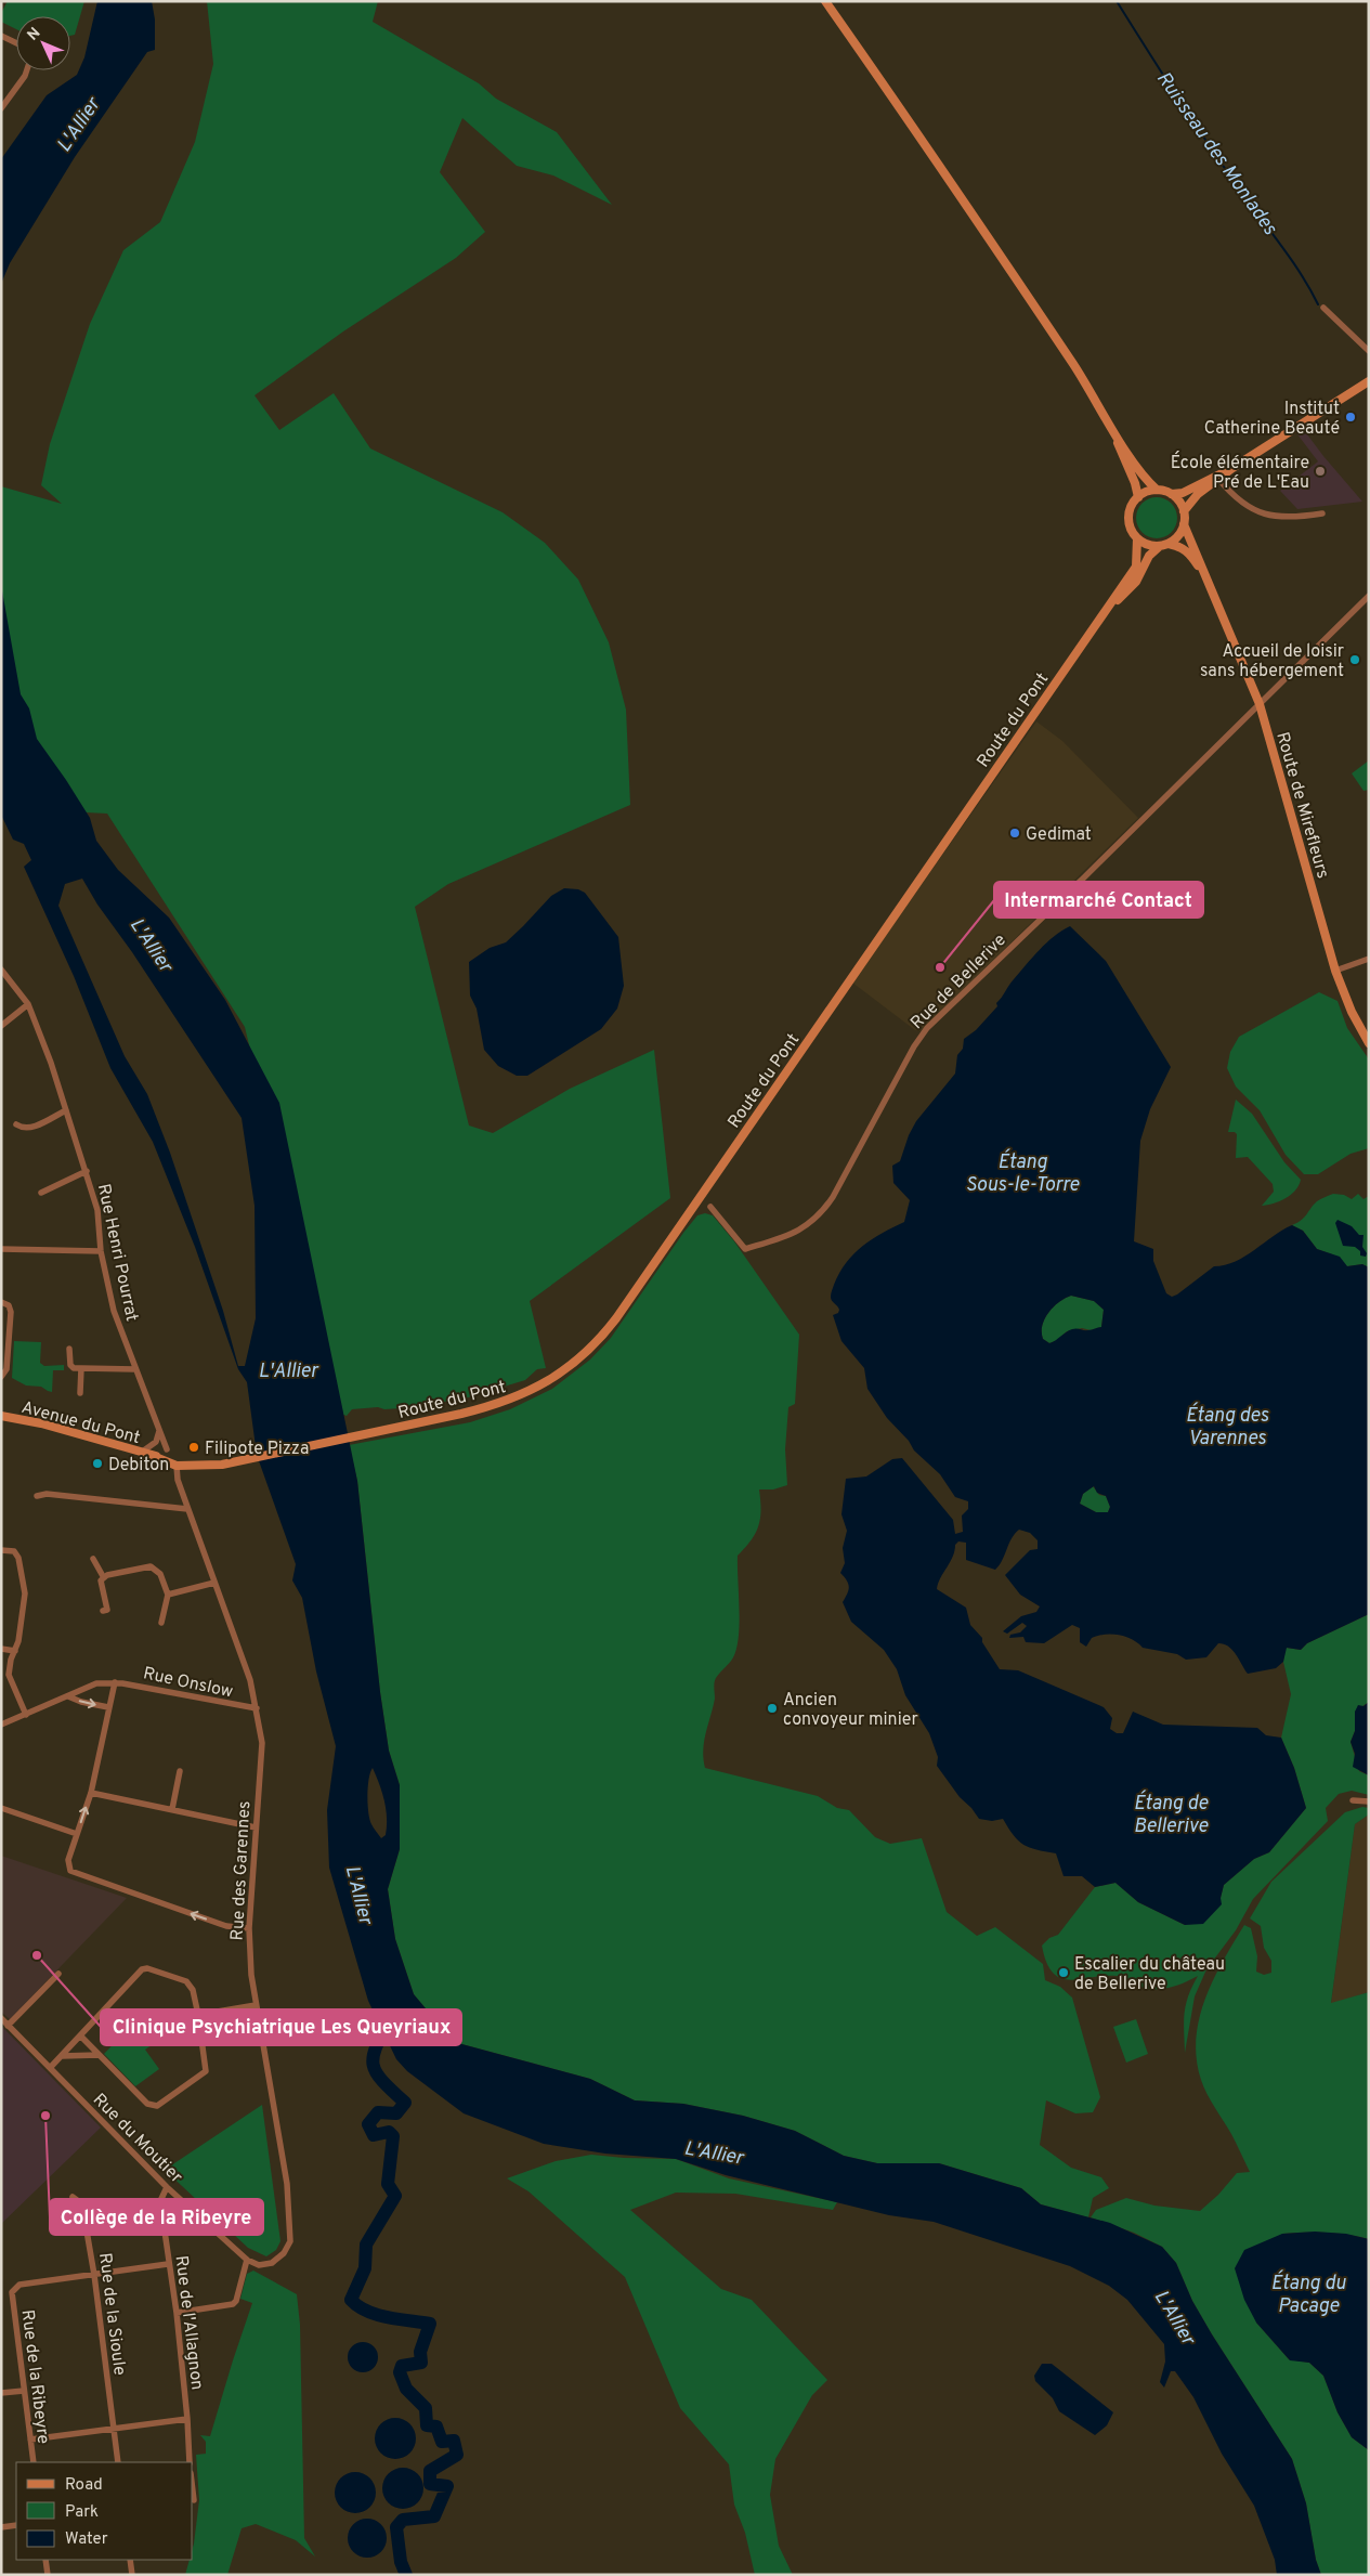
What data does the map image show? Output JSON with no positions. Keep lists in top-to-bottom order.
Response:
{
  "streets": {
    "main road": ["Route du Pont", "Route de Mirefleurs", "Avenue du Pont"],
    "street": [
      "Rue de Bellerive",
      "Rue Henri Pourrat",
      "Rue Onslow",
      "Rue des Garennes",
      "Rue du Moutier",
      "Rue de la Sioule",
      "Rue de l'Allagnon",
      "Rue de la Ribeyre"
    ]
  },
  "crossings": [
    ["Route du Pont", "Route de Mirefleurs"],
    ["Route du Pont", "Avenue du Pont"],
    ["Route de Mirefleurs", "Rue de Bellerive"],
    ["Avenue du Pont", "Rue des Garennes"],
    ["Rue Onslow", "Rue des Garennes"],
    ["Rue des Garennes", "Rue du Moutier"],
    ["Rue de la Sioule", "Rue de la Ribeyre"],
    ["Rue de l'Allagnon", "Rue de la Ribeyre"]
  ],
  "water": [
    "L'Allier",
    "Ruisseau des Monlades",
    "Étang Sous-le-Torre",
    "Étang des Varennes",
    "Étang de Bellerive",
    "Étang du Pacage"
  ],
  "places": [
    "Institut Catherine Beauté",
    "École élémentaire Pré de L'Eau",
    "Accueil de loisir sans hébergement",
    "Gedimat",
    "Intermarché Contact",
    "Filipote Pizza",
    "Debiton",
    "Ancien convoyeur minier",
    "Clinique Psychiatrique Les Queyriaux",
    "Escalier du château de Bellerive",
    "Collège de la Ribeyre"
  ],
  "legend": ["Road", "Park", "Water"],
  "north": "top left"
}
